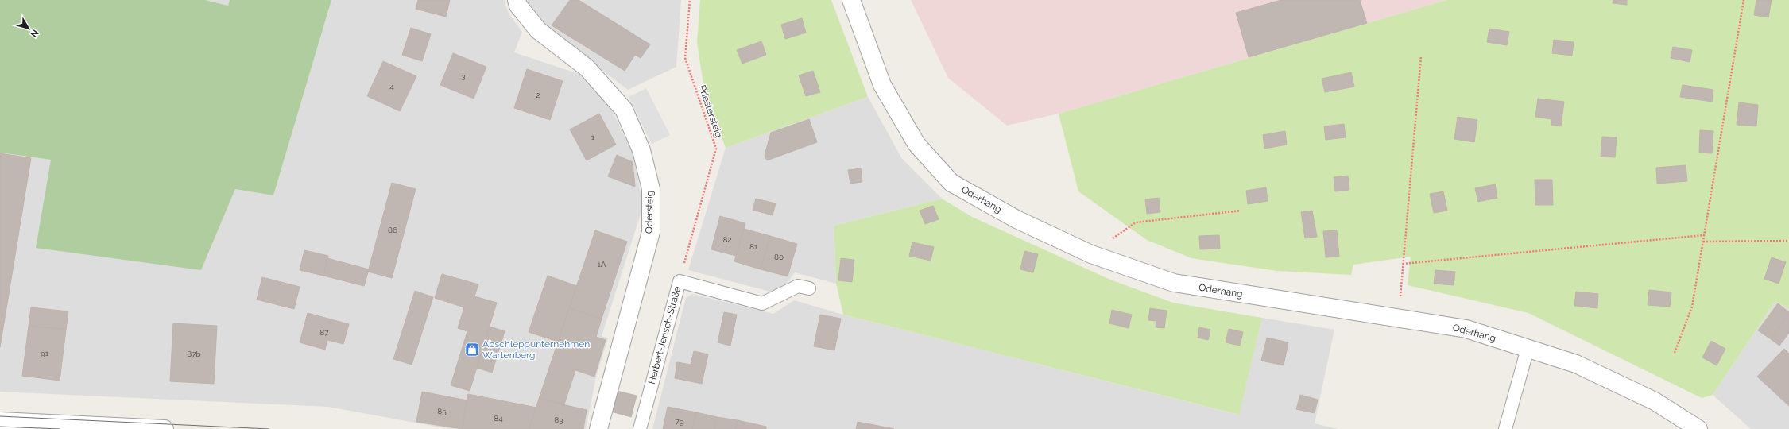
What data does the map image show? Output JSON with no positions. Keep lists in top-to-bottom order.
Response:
{
  "streets": {
    "street": ["Oderhang", "Odersteig"],
    "lane": ["Herbert-Jensch-Straße"],
    "path": ["Priestersteig"]
  },
  "crossings": [
    ["Priestersteig", "Herbert-Jensch-Straße"]
  ],
  "places": {
    "shop": ["Abschleppunternehmen Wartenberg"]
  },
  "house_numbers": [
    "3",
    "4",
    "2",
    "1",
    "86",
    "82",
    "81",
    "80",
    "1A",
    "87",
    "91",
    "87b",
    "85",
    "84",
    "83",
    "79"
  ],
  "north": "bottom right"
}
